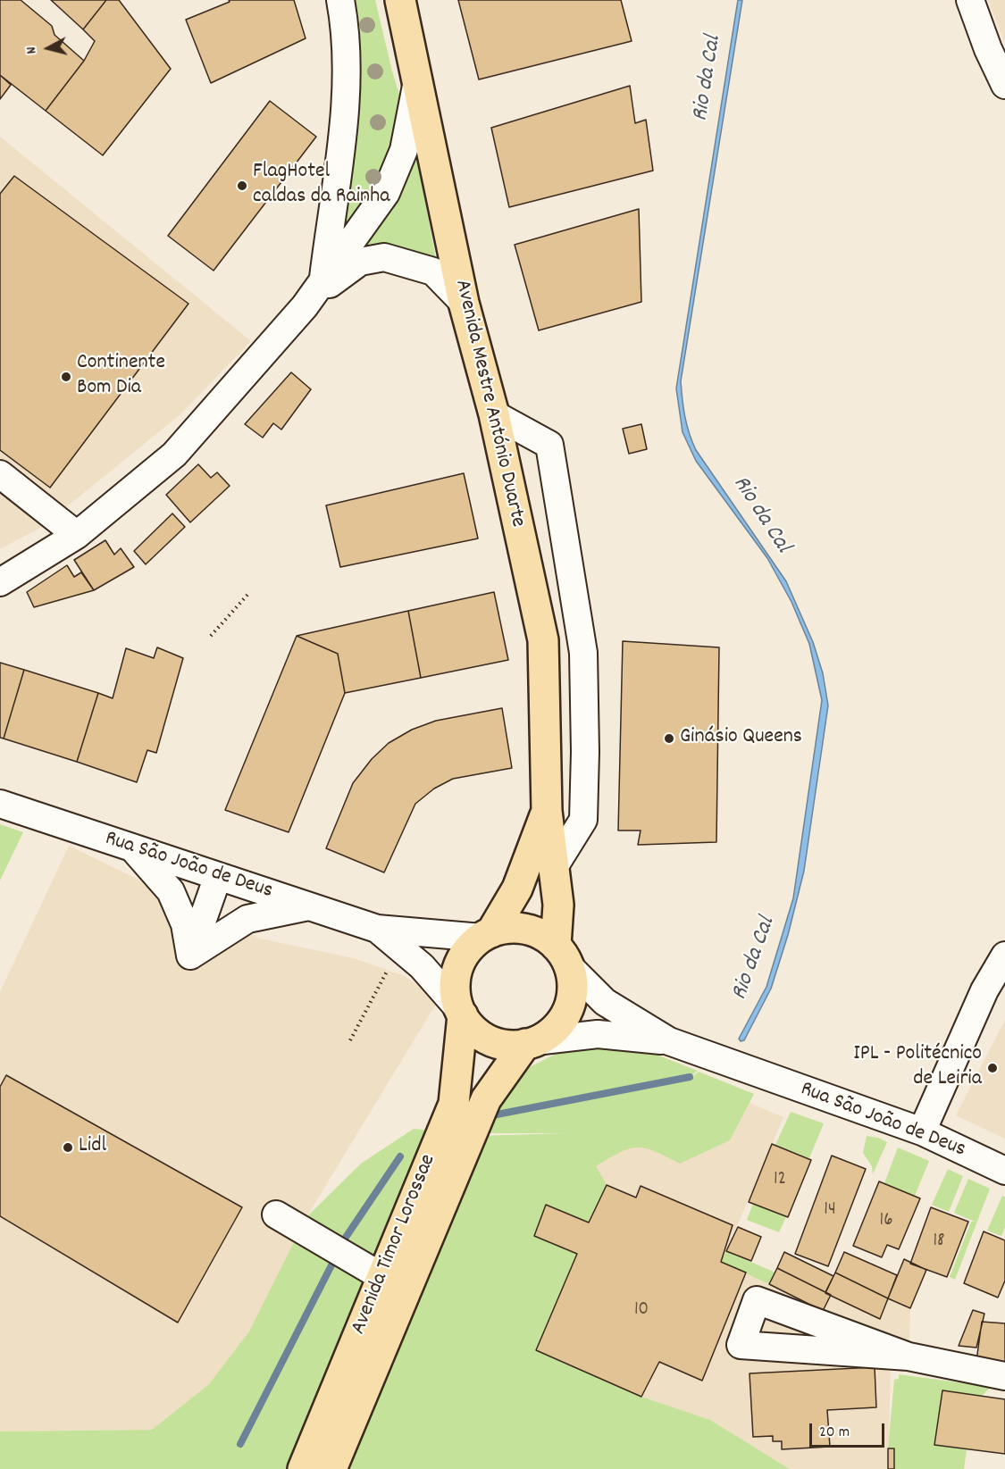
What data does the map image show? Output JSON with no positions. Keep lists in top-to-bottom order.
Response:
{
  "streets": {
    "main road": ["Avenida Mestre António Duarte", "Avenida Timor Lorossae"],
    "street": ["Rua São João de Deus"]
  },
  "crossings": [
    ["Avenida Mestre António Duarte", "Avenida Timor Lorossae"]
  ],
  "water": ["Rio da Cal"],
  "places": [
    "FlagHotel caldas da Rainha",
    "Continente Bom Dia",
    "Ginásio Queens",
    "IPL - Politécnico de Leiria",
    "Lidl"
  ],
  "house_numbers": [
    "12",
    "14",
    "16",
    "18",
    "10"
  ],
  "scale_bar": "20 m",
  "north": "left"
}
